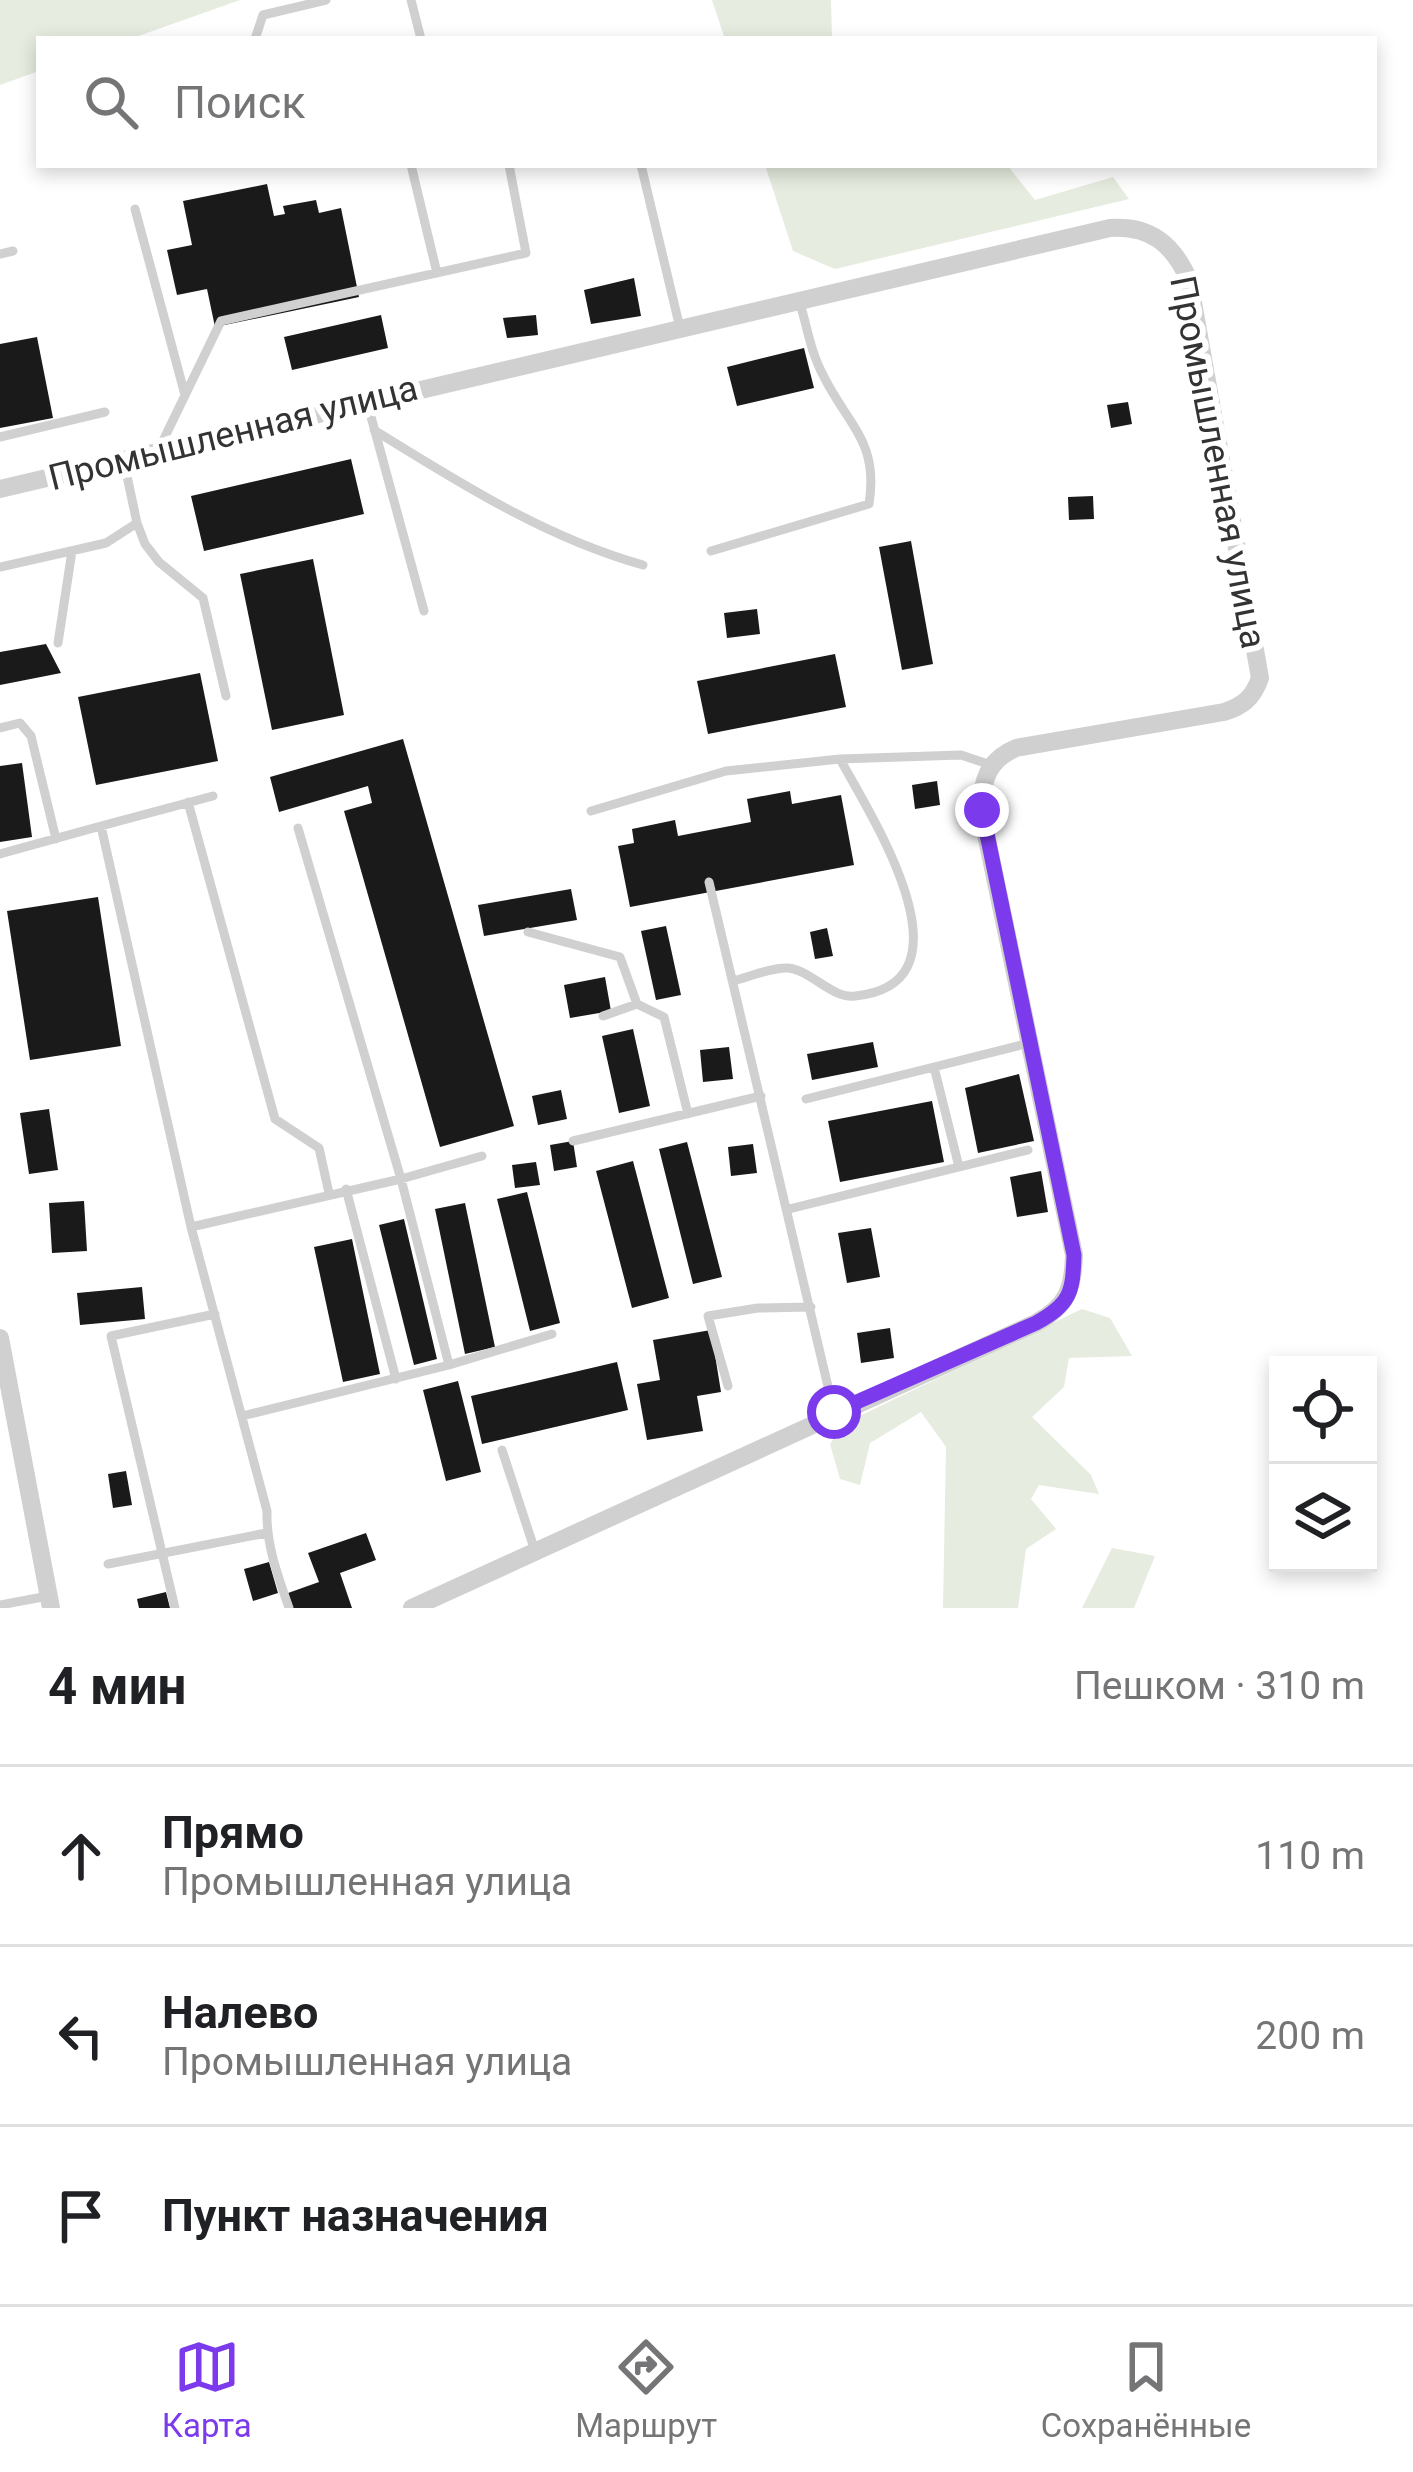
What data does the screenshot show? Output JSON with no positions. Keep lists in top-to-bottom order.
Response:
{
  "streets": {
    "street": ["Промышленная улица"]
  },
  "page": {
    "search": "Поиск",
    "heading": ["4 мин", "Пешком · 310 m"],
    "list": [
      ["Прямо", "Промышленная улица", "110 m"],
      ["Налево", "Промышленная улица", "200 m"],
      "Пункт назначения"
    ],
    "nav": ["Карта", "Маршрут", "Сохранённые"]
  }
}
